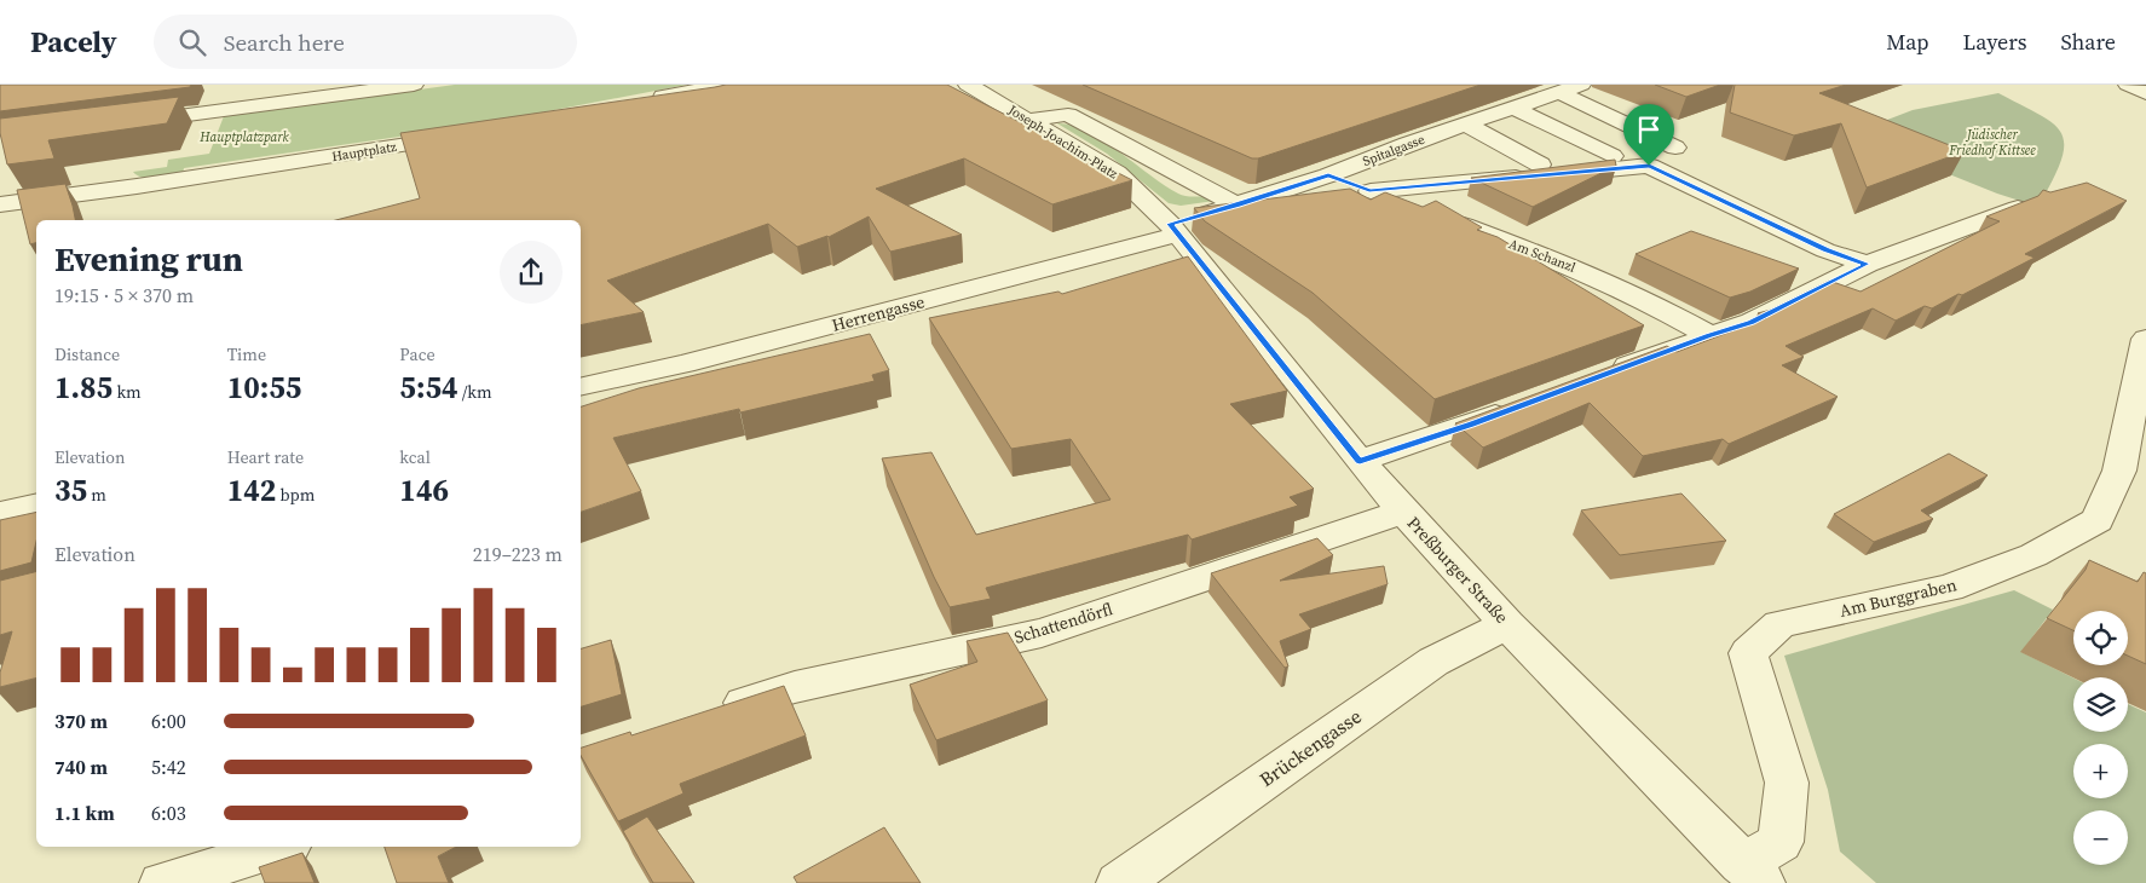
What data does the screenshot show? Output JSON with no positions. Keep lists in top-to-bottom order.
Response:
{
  "streets": {
    "street": [
      "Joseph-Joachim-Platz",
      "Spitalgasse",
      "Hauptplatz",
      "Am Schanzl",
      "Herrengasse",
      "Preßburger Straße",
      "Am Burggraben",
      "Schattendörfl",
      "Brückengasse"
    ]
  },
  "crossings": [
    ["Joseph-Joachim-Platz", "Spitalgasse"],
    ["Joseph-Joachim-Platz", "Herrengasse"],
    ["Joseph-Joachim-Platz", "Preßburger Straße"],
    ["Spitalgasse", "Am Schanzl"],
    ["Spitalgasse", "Herrengasse"],
    ["Spitalgasse", "Preßburger Straße"],
    ["Herrengasse", "Preßburger Straße"],
    ["Preßburger Straße", "Am Burggraben"],
    ["Preßburger Straße", "Schattendörfl"],
    ["Preßburger Straße", "Brückengasse"]
  ],
  "parks": ["Jüdischer Friedhof Kittsee", "Hauptplatzpark"],
  "page": {
    "header": "Pacely",
    "search": "Search here",
    "nav": ["Map", "Layers", "Share"],
    "heading": ["Evening run", "19:15 · 5 × 370 m"],
    "stats": [
      ["Distance", "1.85 km"],
      ["Time", "10:55"],
      ["Pace", "5:54 /km"],
      ["Elevation", "35 m"],
      ["Heart rate", "142 bpm"],
      ["kcal", "146"]
    ],
    "chart": ["Elevation", "219–223 m"],
    "map_buttons": ["+", "−"],
    "list": [
      {
        "name": "370 m",
        "note": "6:00"
      },
      {
        "name": "740 m",
        "note": "5:42"
      },
      {
        "name": "1.1 km",
        "note": "6:03"
      }
    ]
  }
}
